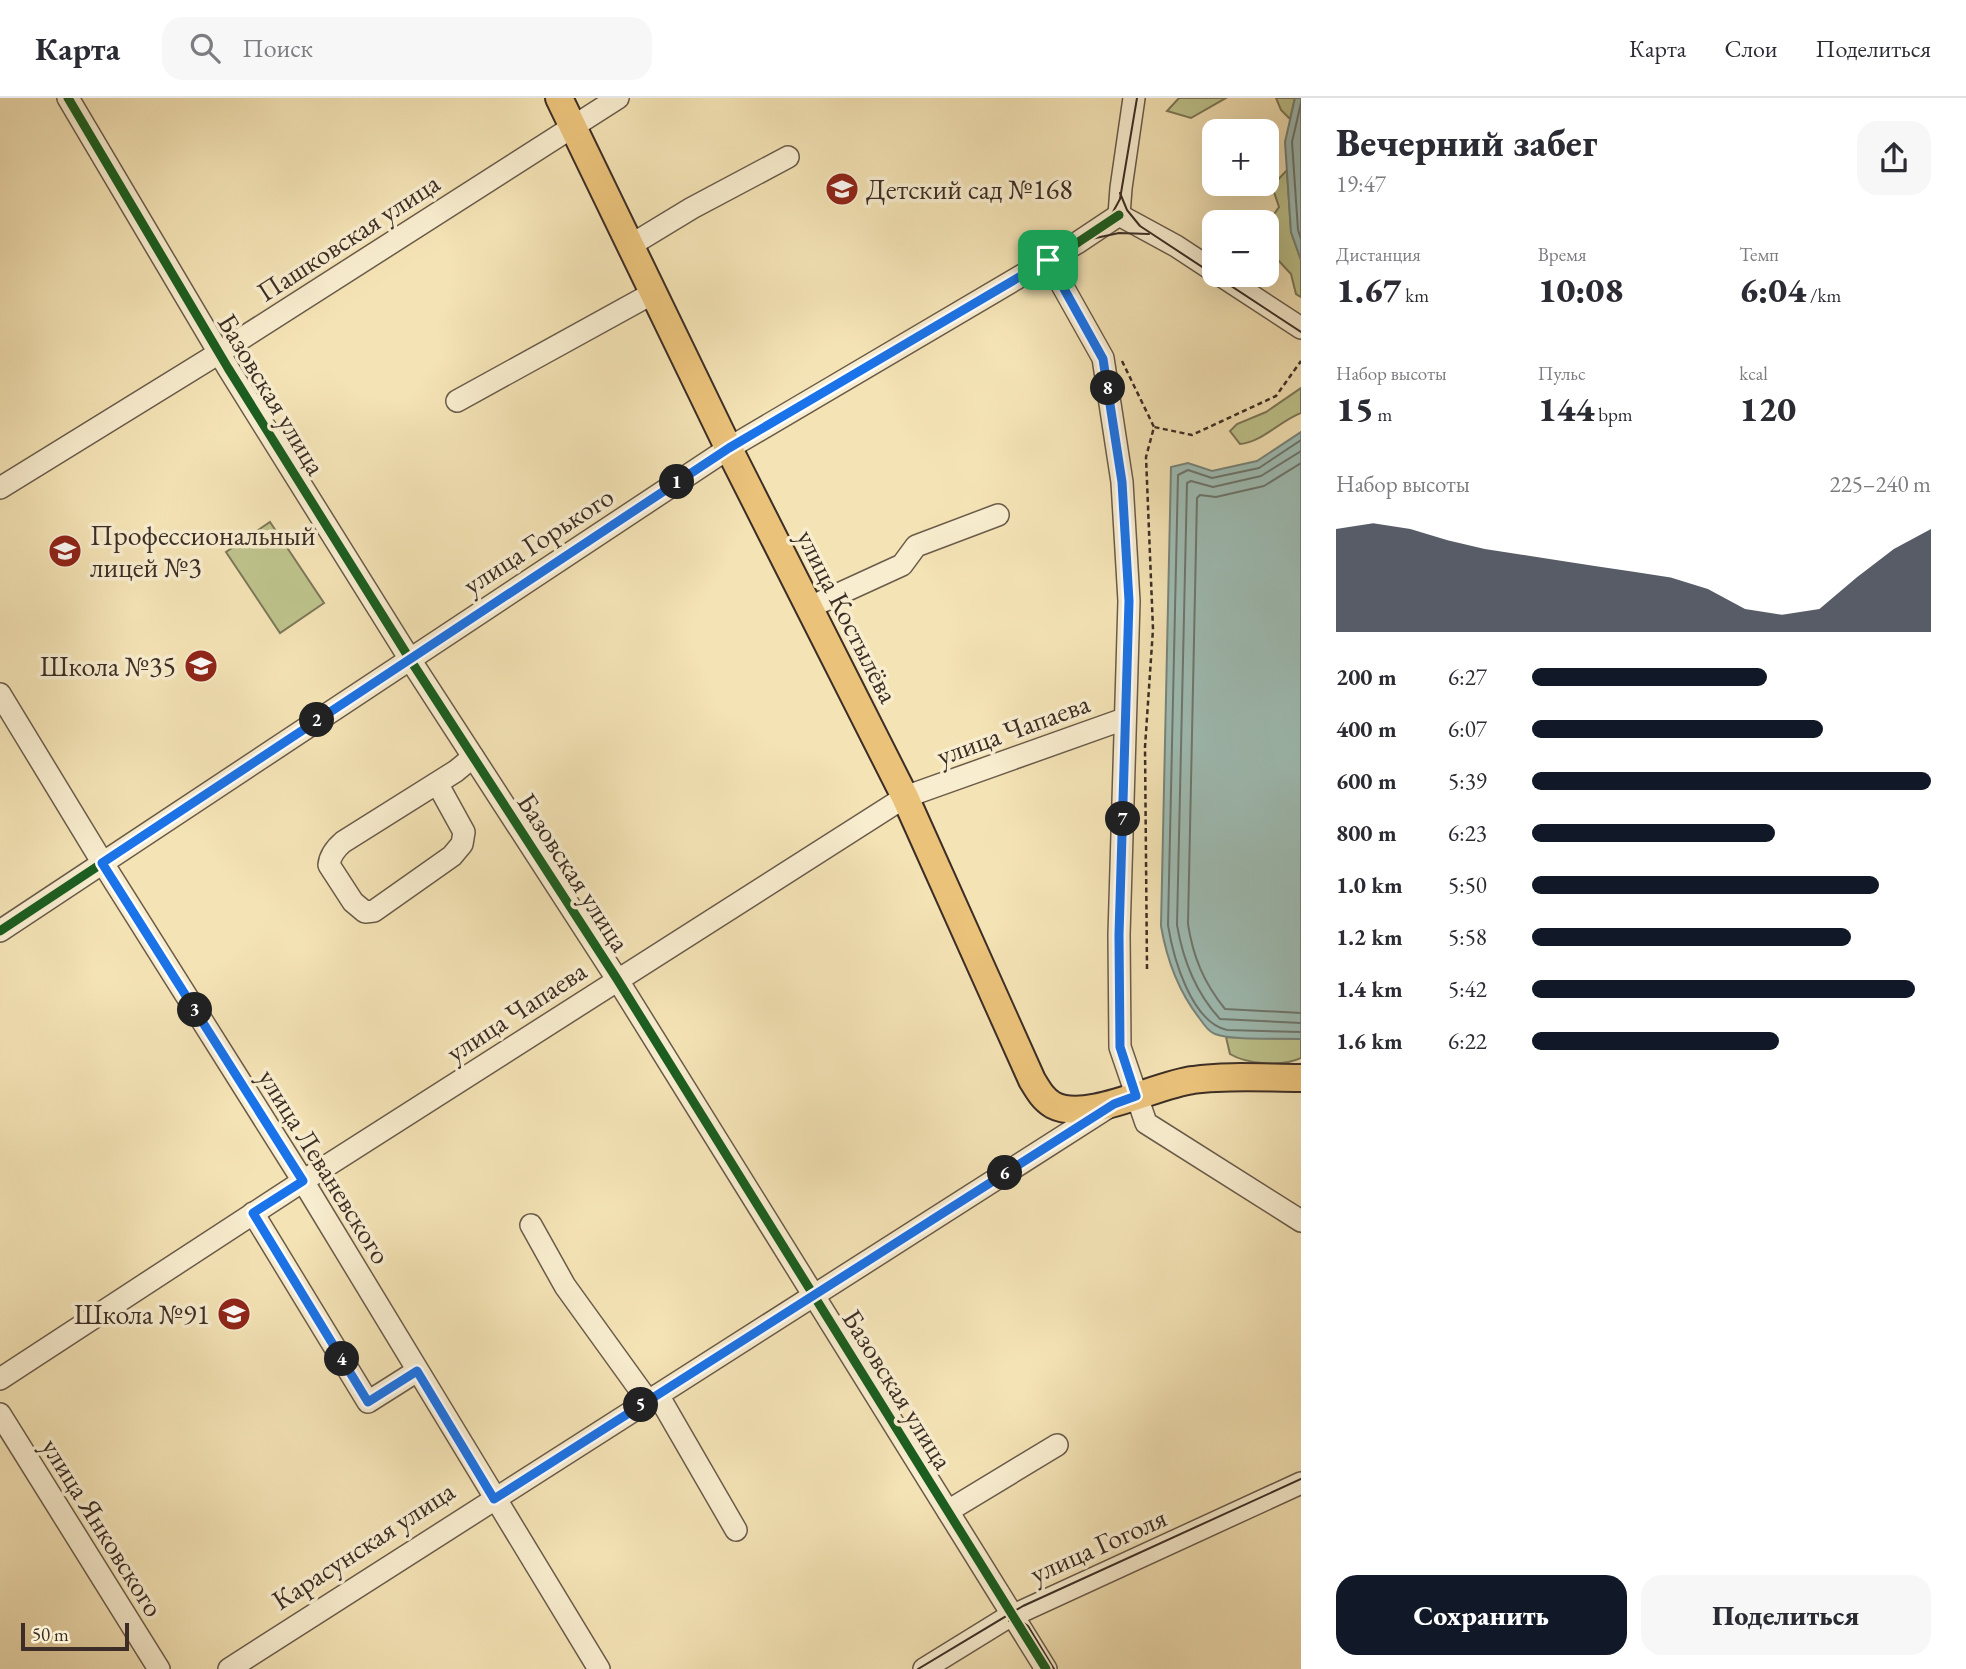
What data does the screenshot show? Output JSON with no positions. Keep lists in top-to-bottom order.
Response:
{
  "streets": {
    "main road": ["улица Костылёва", "Карасунская улица"],
    "street": [
      "Пашковская улица",
      "Базовская улица",
      "улица Горького",
      "улица Чапаева",
      "улица Леваневского",
      "улица Янковского",
      "улица Гоголя"
    ]
  },
  "crossings": [
    ["Пашковская улица", "Базовская улица"],
    ["Пашковская улица", "улица Костылёва"],
    ["Базовская улица", "улица Горького"],
    ["Базовская улица", "улица Чапаева"],
    ["Базовская улица", "Карасунская улица"],
    ["Базовская улица", "улица Гоголя"],
    ["улица Горького", "улица Костылёва"],
    ["улица Горького", "улица Леваневского"],
    ["улица Костылёва", "улица Чапаева"],
    ["улица Костылёва", "Карасунская улица"],
    ["улица Чапаева", "улица Леваневского"],
    ["улица Леваневского", "Карасунская улица"]
  ],
  "places": {
    "school or university": [
      "Детский сад №168",
      "Профессиональный лицей №3",
      "Школа №35",
      "Школа №91"
    ]
  },
  "scale_bar": "50 m",
  "page": {
    "header": "Карта",
    "search": "Поиск",
    "nav": ["Карта", "Слои", "Поделиться"],
    "heading": ["Вечерний забег", "19:47"],
    "map_buttons": ["+", "−"],
    "stats": [
      ["Дистанция", "1.67 km"],
      ["Время", "10:08"],
      ["Темп", "6:04 /km"],
      ["Набор высоты", "15 m"],
      ["Пульс", "144 bpm"],
      ["kcal", "120"]
    ],
    "pins": [
      "8",
      "1",
      "2",
      "7",
      "3",
      "6",
      "4",
      "5"
    ],
    "chart": ["Набор высоты", "225–240 m"],
    "list": [
      {
        "name": "200 m",
        "note": "6:27"
      },
      {
        "name": "400 m",
        "note": "6:07"
      },
      {
        "name": "600 m",
        "note": "5:39"
      },
      {
        "name": "800 m",
        "note": "6:23"
      },
      {
        "name": "1.0 km",
        "note": "5:50"
      },
      {
        "name": "1.2 km",
        "note": "5:58"
      },
      {
        "name": "1.4 km",
        "note": "5:42"
      },
      {
        "name": "1.6 km",
        "note": "6:22"
      }
    ],
    "buttons": ["Сохранить", "Поделиться"],
    "scale": "50 m"
  }
}
